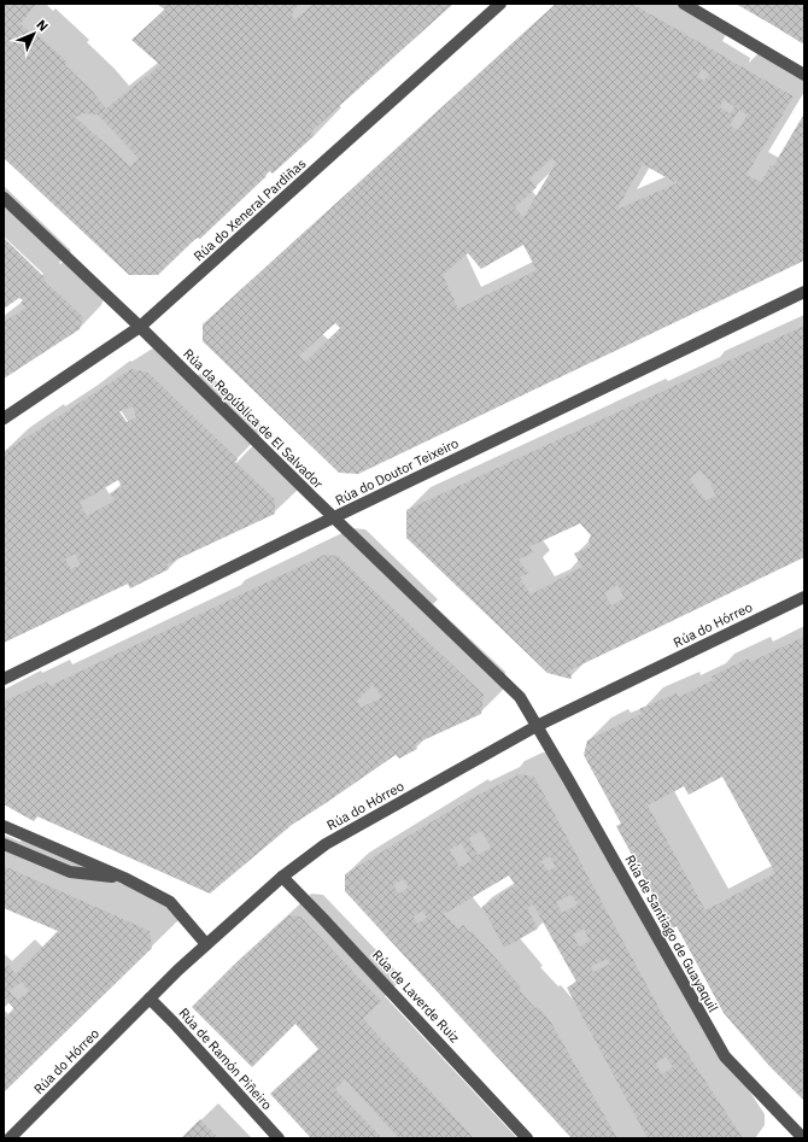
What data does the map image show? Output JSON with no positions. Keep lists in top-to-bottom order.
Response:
{
  "streets": {
    "street": [
      "Rúa do Xeneral Pardiñas",
      "Rúa da República de El Salvador",
      "Rúa do Doutor Teixeiro",
      "Rúa do Hórreo",
      "Rúa de Santiago de Guayaquil",
      "Rúa de Laverde Ruiz",
      "Rúa de Ramón Piñeiro"
    ]
  },
  "crossings": [
    ["Rúa do Xeneral Pardiñas", "Rúa da República de El Salvador"],
    ["Rúa da República de El Salvador", "Rúa do Doutor Teixeiro"],
    ["Rúa da República de El Salvador", "Rúa do Hórreo"],
    ["Rúa da República de El Salvador", "Rúa de Santiago de Guayaquil"],
    ["Rúa do Hórreo", "Rúa de Santiago de Guayaquil"],
    ["Rúa do Hórreo", "Rúa de Laverde Ruiz"],
    ["Rúa do Hórreo", "Rúa de Ramón Piñeiro"]
  ],
  "north": "top right"
}
